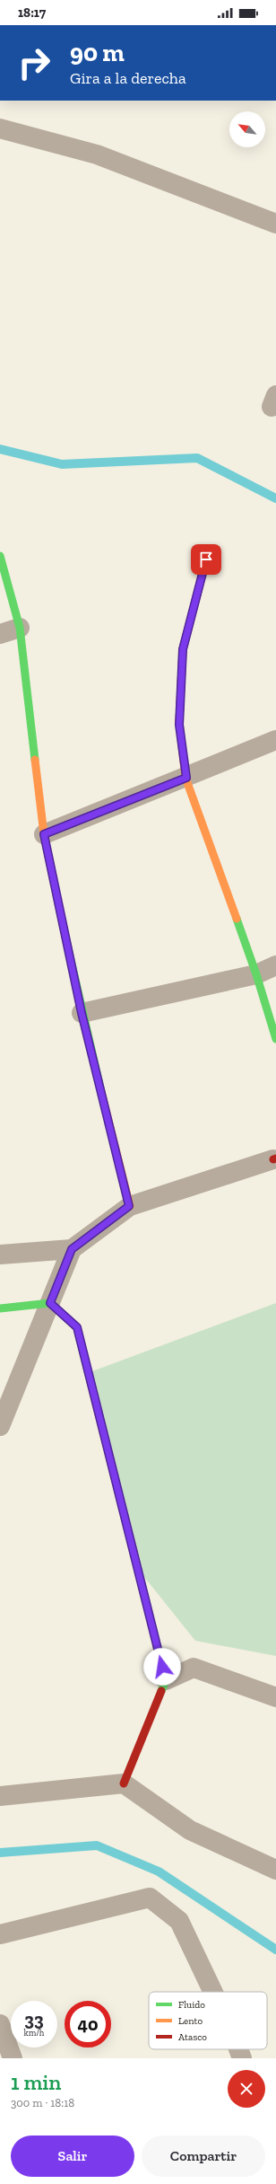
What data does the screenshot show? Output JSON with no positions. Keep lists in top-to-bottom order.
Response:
{
  "legend": ["Fluido", "Lento", "Atasco"],
  "north": "top left",
  "page": {
    "status": "18:17",
    "turn": ["90 m", "Gira a la derecha"],
    "speed": "33 km/h",
    "limit": "40",
    "heading": ["1 min", "300 m · 18:18"],
    "buttons": ["Salir", "Compartir"]
  }
}
